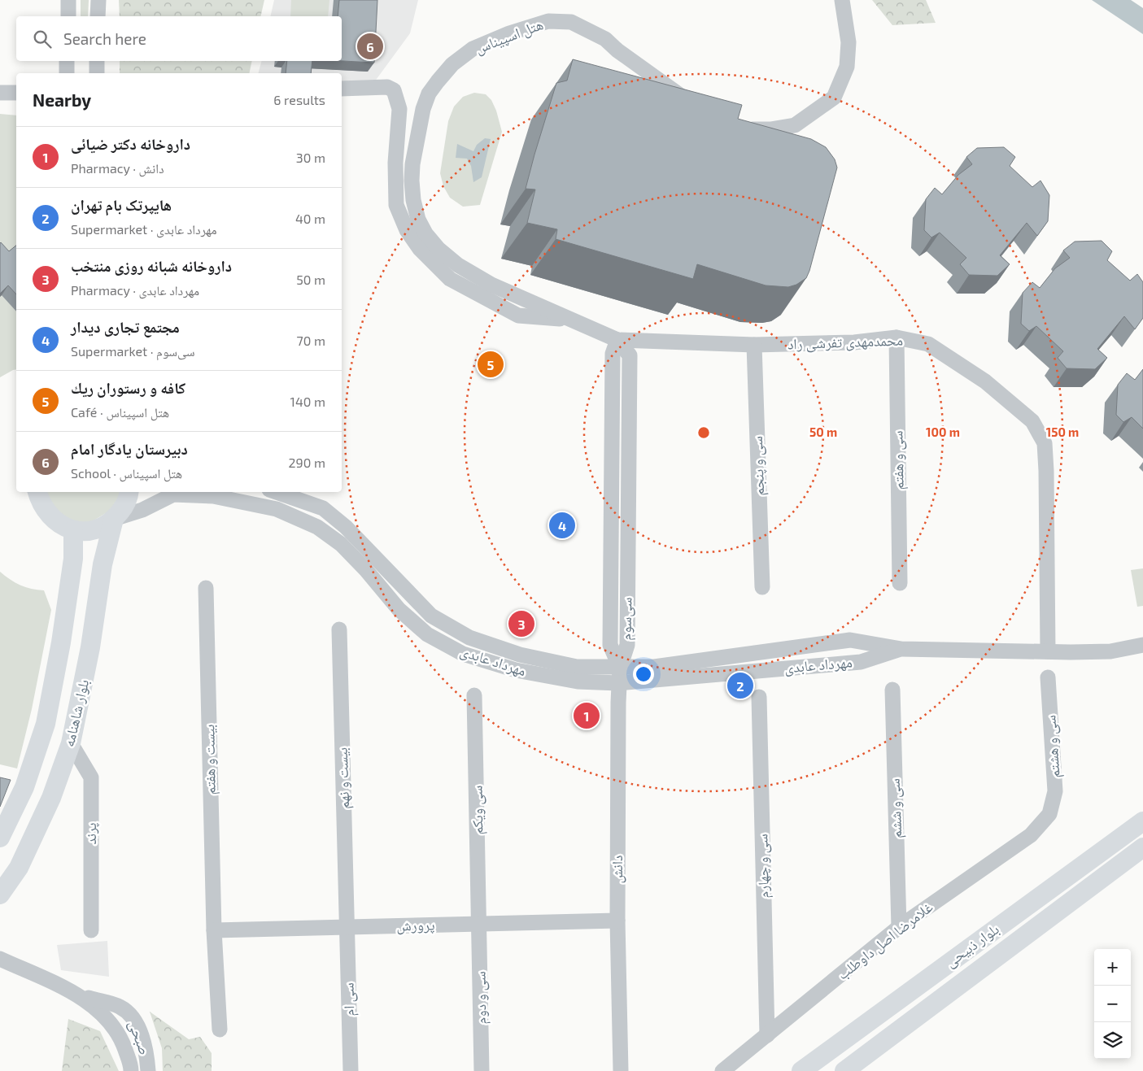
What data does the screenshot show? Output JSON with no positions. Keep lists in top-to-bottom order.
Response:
{
  "streets": {
    "main road": ["بلوار شاهنامه", "بلوار ذبیحی"],
    "street": [
      "هتل اسپیناس",
      "محمدمهدی تفرشی راد",
      "سی و هفتم",
      "سی و پنجم",
      "سی‌سوم",
      "مهرداد عابدی",
      "سی و هشتم",
      "بیست و هفتم",
      "بیست و نهم",
      "سی و ششم",
      "سی ویکم",
      "پرند",
      "سی و چهارم",
      "دانش",
      "پرورش",
      "غلامرضا اصل داوطلب",
      "سی و دوم",
      "سی ام",
      "صبحی"
    ]
  },
  "crossings": [
    ["هتل اسپیناس", "محمدمهدی تفرشی راد"],
    ["هتل اسپیناس", "سی‌سوم"],
    ["محمدمهدی تفرشی راد", "سی و هفتم"],
    ["محمدمهدی تفرشی راد", "سی و پنجم"],
    ["محمدمهدی تفرشی راد", "سی‌سوم"],
    ["محمدمهدی تفرشی راد", "مهرداد عابدی"],
    ["سی‌سوم", "مهرداد عابدی"],
    ["سی‌سوم", "دانش"],
    ["مهرداد عابدی", "بلوار شاهنامه"],
    ["مهرداد عابدی", "دانش"],
    ["بلوار شاهنامه", "پرند"],
    ["سی و هشتم", "غلامرضا اصل داوطلب"],
    ["بیست و هفتم", "پرورش"],
    ["بیست و نهم", "پرورش"],
    ["بیست و نهم", "سی ام"],
    ["سی و ششم", "غلامرضا اصل داوطلب"],
    ["سی ویکم", "پرورش"],
    ["سی ویکم", "سی و دوم"],
    ["سی و چهارم", "غلامرضا اصل داوطلب"],
    ["دانش", "پرورش"],
    ["پرورش", "سی و دوم"],
    ["پرورش", "سی ام"]
  ],
  "page": {
    "search": "Search here",
    "pins": [
      "6",
      "5",
      "4",
      "3",
      "2",
      "1"
    ],
    "heading": ["Nearby", "6 results"],
    "list": [
      {
        "mark": "1",
        "name": "داروخانه دکتر ضیائی",
        "note": "Pharmacy · دانش",
        "value": "30 m"
      },
      {
        "mark": "2",
        "name": "هایپرتک بام تهران",
        "note": "Supermarket · مهرداد عابدی",
        "value": "40 m"
      },
      {
        "mark": "3",
        "name": "داروخانه شبانه روزی منتخب",
        "note": "Pharmacy · مهرداد عابدی",
        "value": "50 m"
      },
      {
        "mark": "4",
        "name": "مجتمع تجاری دیدار",
        "note": "Supermarket · سی‌سوم",
        "value": "70 m"
      },
      {
        "mark": "5",
        "name": "كافه و رستوران ريك",
        "note": "Café · هتل اسپیناس",
        "value": "140 m"
      },
      {
        "mark": "6",
        "name": "دبیرستان یادگار امام",
        "note": "School · هتل اسپیناس",
        "value": "290 m"
      }
    ],
    "map_buttons": ["+", "−"]
  },
  "rings": ["50 m", "100 m", "150 m"]
}
